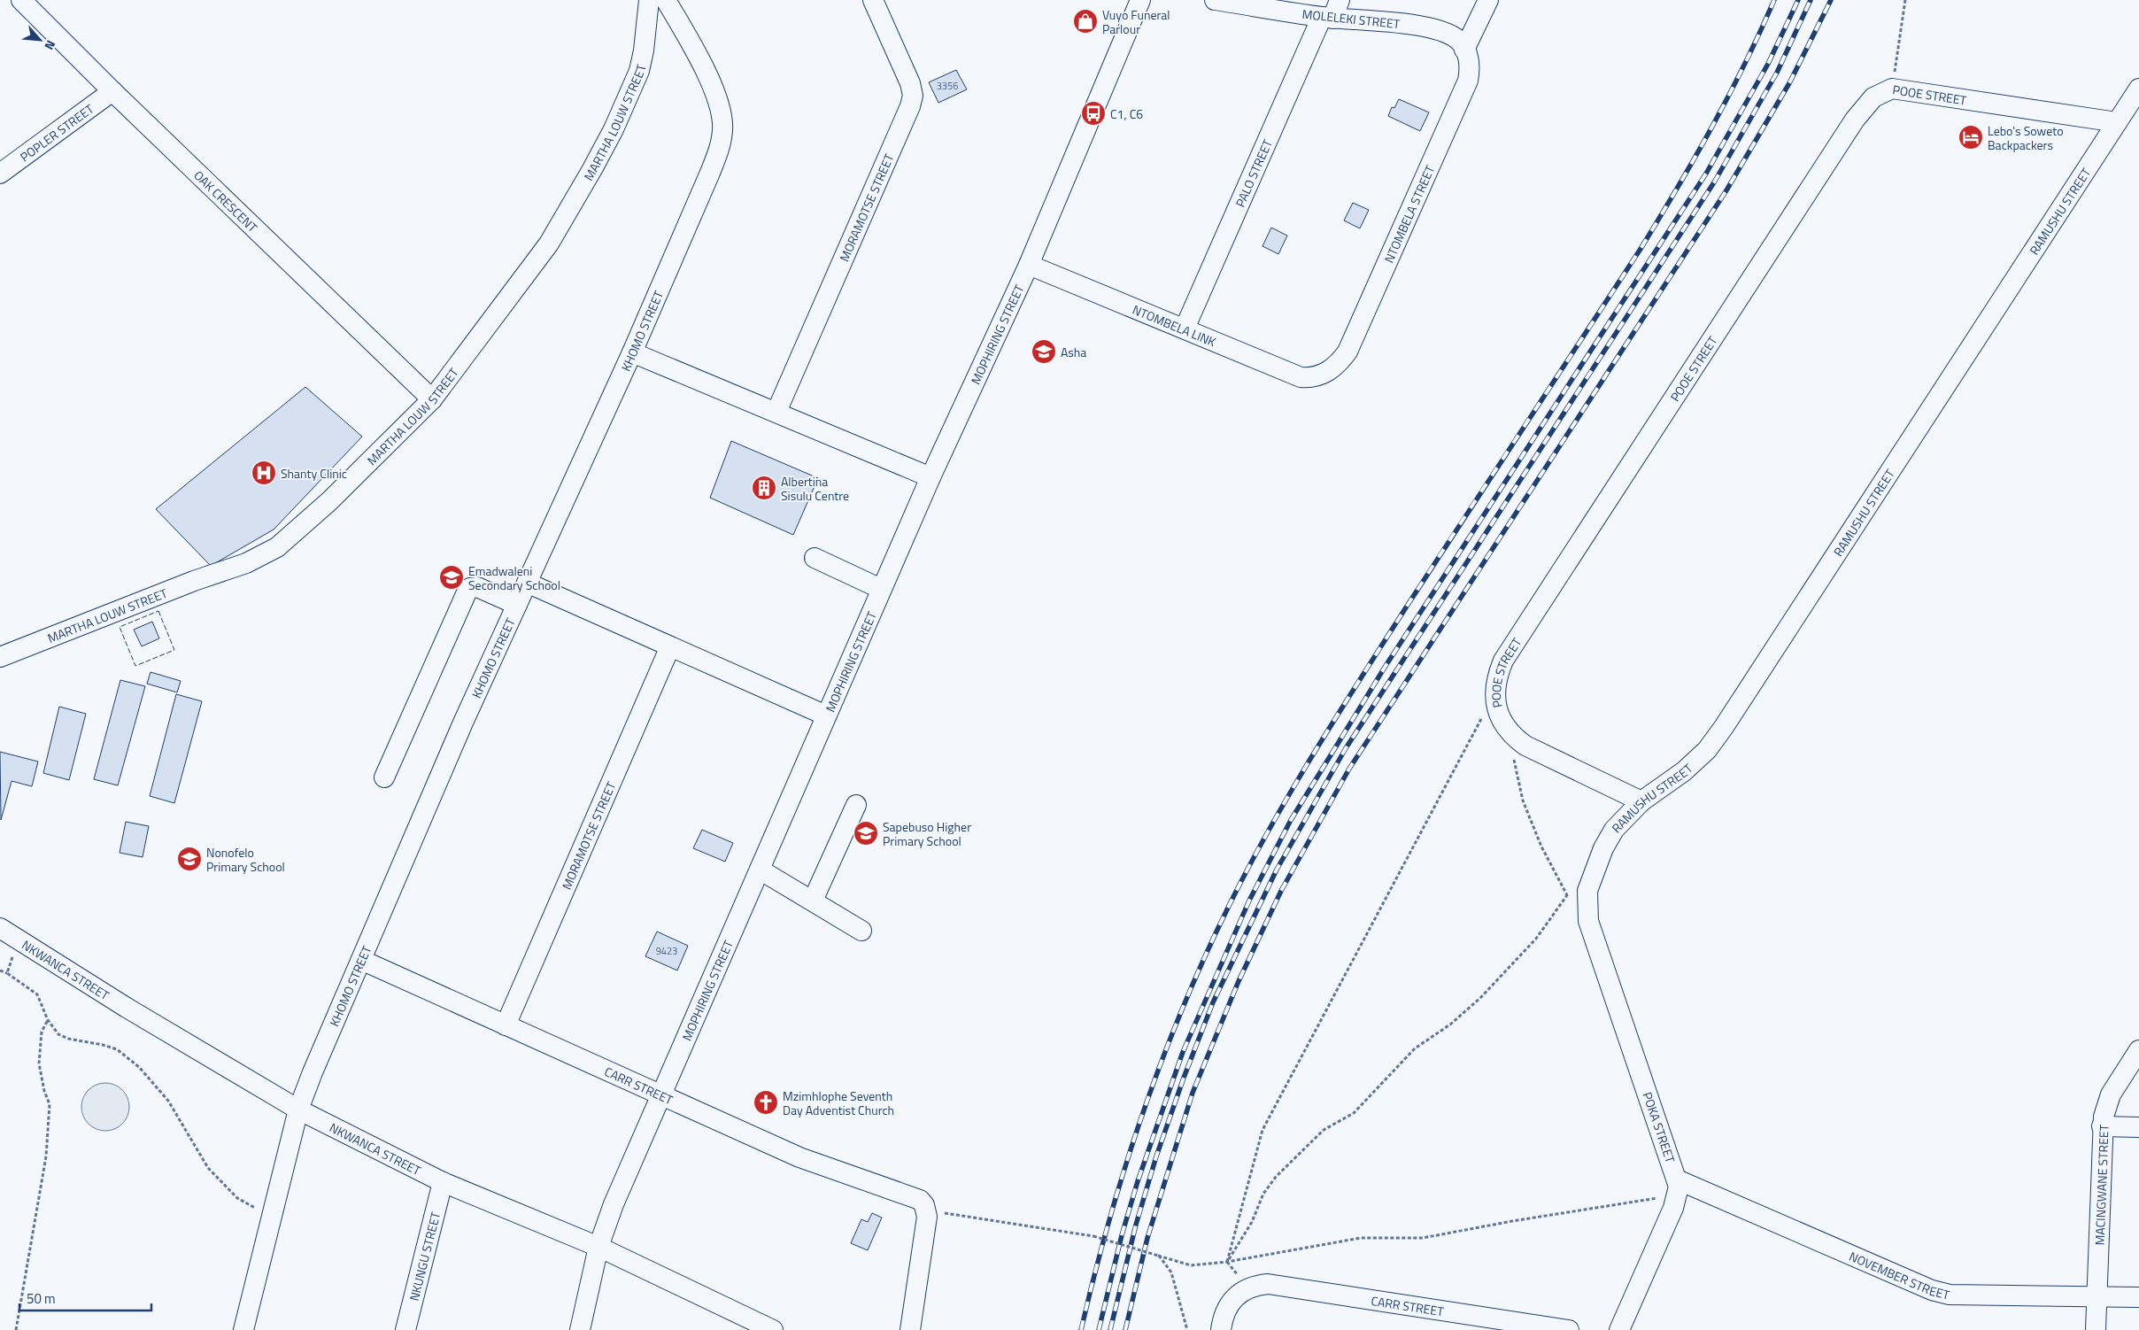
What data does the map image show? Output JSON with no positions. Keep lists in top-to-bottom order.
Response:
{
  "streets": {
    "street": [
      "MOLELEKI STREET",
      "POOE STREET",
      "MARTHA LOUW STREET",
      "POPLER STREET",
      "PALO STREET",
      "OAK CRESCENT",
      "MORAMOTSE STREET",
      "RAMUSHU STREET",
      "NTOMBELA STREET",
      "NTOMBELA LINK",
      "KHOMO STREET",
      "MOPHIRING STREET",
      "NKWANCA STREET",
      "CARR STREET",
      "POKA STREET",
      "MACINGWANE STREET",
      "NKUNGU STREET",
      "NOVEMBER STREET"
    ]
  },
  "crossings": [
    ["MOLELEKI STREET", "PALO STREET"],
    ["MOLELEKI STREET", "NTOMBELA STREET"],
    ["POOE STREET", "RAMUSHU STREET"],
    ["MARTHA LOUW STREET", "OAK CRESCENT"],
    ["POPLER STREET", "OAK CRESCENT"],
    ["PALO STREET", "NTOMBELA LINK"],
    ["MORAMOTSE STREET", "CARR STREET"],
    ["RAMUSHU STREET", "POKA STREET"],
    ["NTOMBELA STREET", "NTOMBELA LINK"],
    ["NTOMBELA LINK", "MOPHIRING STREET"],
    ["KHOMO STREET", "NKWANCA STREET"],
    ["KHOMO STREET", "CARR STREET"],
    ["MOPHIRING STREET", "NKWANCA STREET"],
    ["MOPHIRING STREET", "CARR STREET"],
    ["NKWANCA STREET", "NKUNGU STREET"],
    ["POKA STREET", "NOVEMBER STREET"],
    ["MACINGWANE STREET", "NOVEMBER STREET"]
  ],
  "places": {
    "shop": ["Vuyo Funeral Parlour"],
    "bus stop": ["C1, C6"],
    "hotel": ["Lebo's Soweto Backpackers"],
    "school or university": [
      "Asha",
      "Emadwaleni Secondary School",
      "Sapebuso Higher Primary School",
      "Nonofelo Primary School"
    ],
    "hospital": ["Shanty Clinic"],
    "building": ["Albertina Sisulu Centre"],
    "church": ["Mzimhlophe Seventh Day Adventist Church"]
  },
  "house_numbers": ["3356", "9423"],
  "scale_bar": "50 m",
  "north": "bottom right"
}
